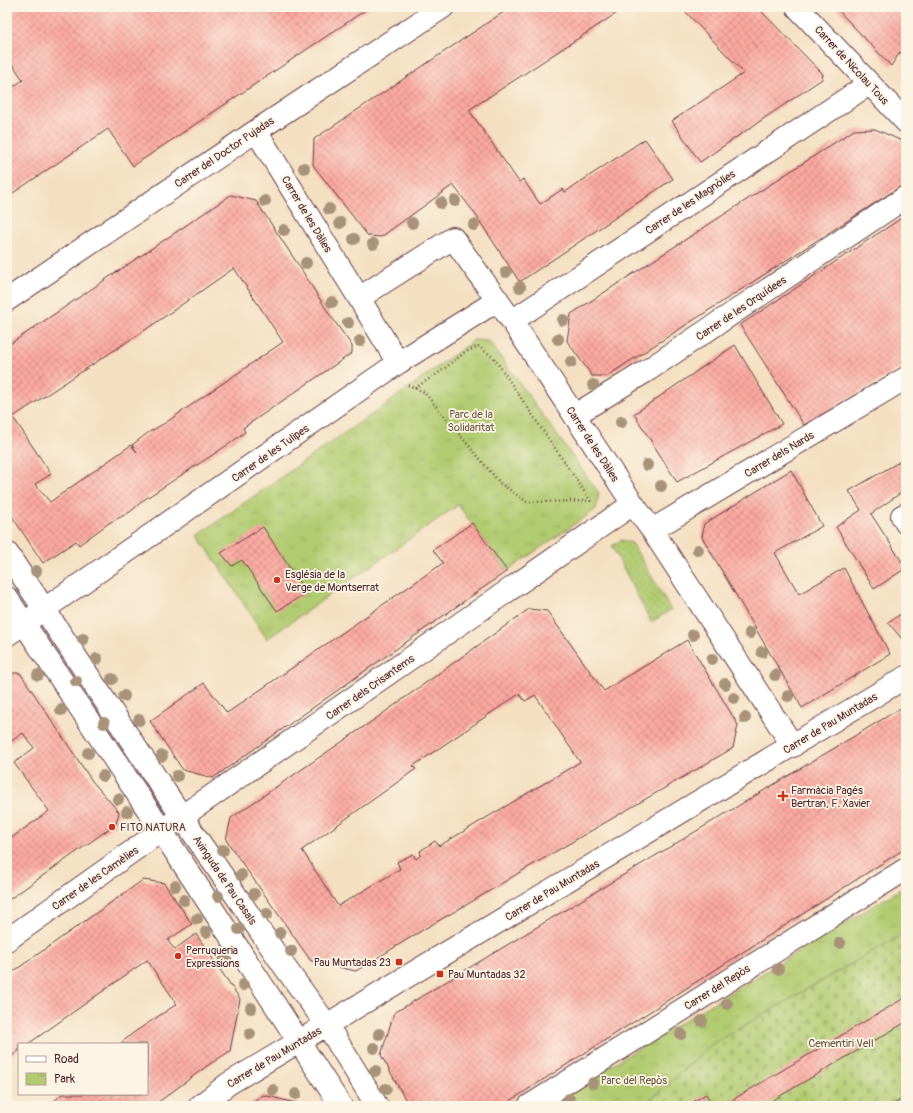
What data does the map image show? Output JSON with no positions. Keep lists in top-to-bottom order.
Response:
{
  "streets": {
    "street": [
      "Carrer de Nicolau Tous",
      "Carrer del Doctor Pujadas",
      "Carrer de les Magnòlies",
      "Carrer de les Dàlies",
      "Carrer de les Orquídees",
      "Carrer de les Tulipes",
      "Carrer dels Nards",
      "Carrer dels Crisantems",
      "Carrer de Pau Muntadas",
      "Carrer de les Camèlies",
      "Avinguda de Pau Casals",
      "Carrer del Repòs"
    ]
  },
  "crossings": [
    ["Carrer de Nicolau Tous", "Carrer de les Magnòlies"],
    ["Carrer del Doctor Pujadas", "Carrer de les Dàlies"],
    ["Carrer de les Magnòlies", "Carrer de les Dàlies"],
    ["Carrer de les Dàlies", "Carrer de les Orquídees"],
    ["Carrer de les Dàlies", "Carrer de les Tulipes"],
    ["Carrer de les Dàlies", "Carrer dels Nards"],
    ["Carrer de les Dàlies", "Carrer dels Crisantems"],
    ["Carrer de les Dàlies", "Carrer de Pau Muntadas"],
    ["Carrer de les Tulipes", "Avinguda de Pau Casals"],
    ["Carrer dels Crisantems", "Carrer de les Camèlies"],
    ["Carrer dels Crisantems", "Avinguda de Pau Casals"],
    ["Carrer de Pau Muntadas", "Avinguda de Pau Casals"],
    ["Carrer de les Camèlies", "Avinguda de Pau Casals"]
  ],
  "parks": ["Parc de la Solidaritat", "Cementiri Vell", "Parc del Repòs"],
  "places": {
    "other": ["Església de la Verge de Montserrat", "FITO NATURA", "Perruqueria Expressions"],
    "health": ["Farmàcia Pagés Bertran, F. Xavier"],
    "transit": ["Pau Muntadas 23", "Pau Muntadas 32"]
  },
  "legend": ["Road", "Park"]
}
